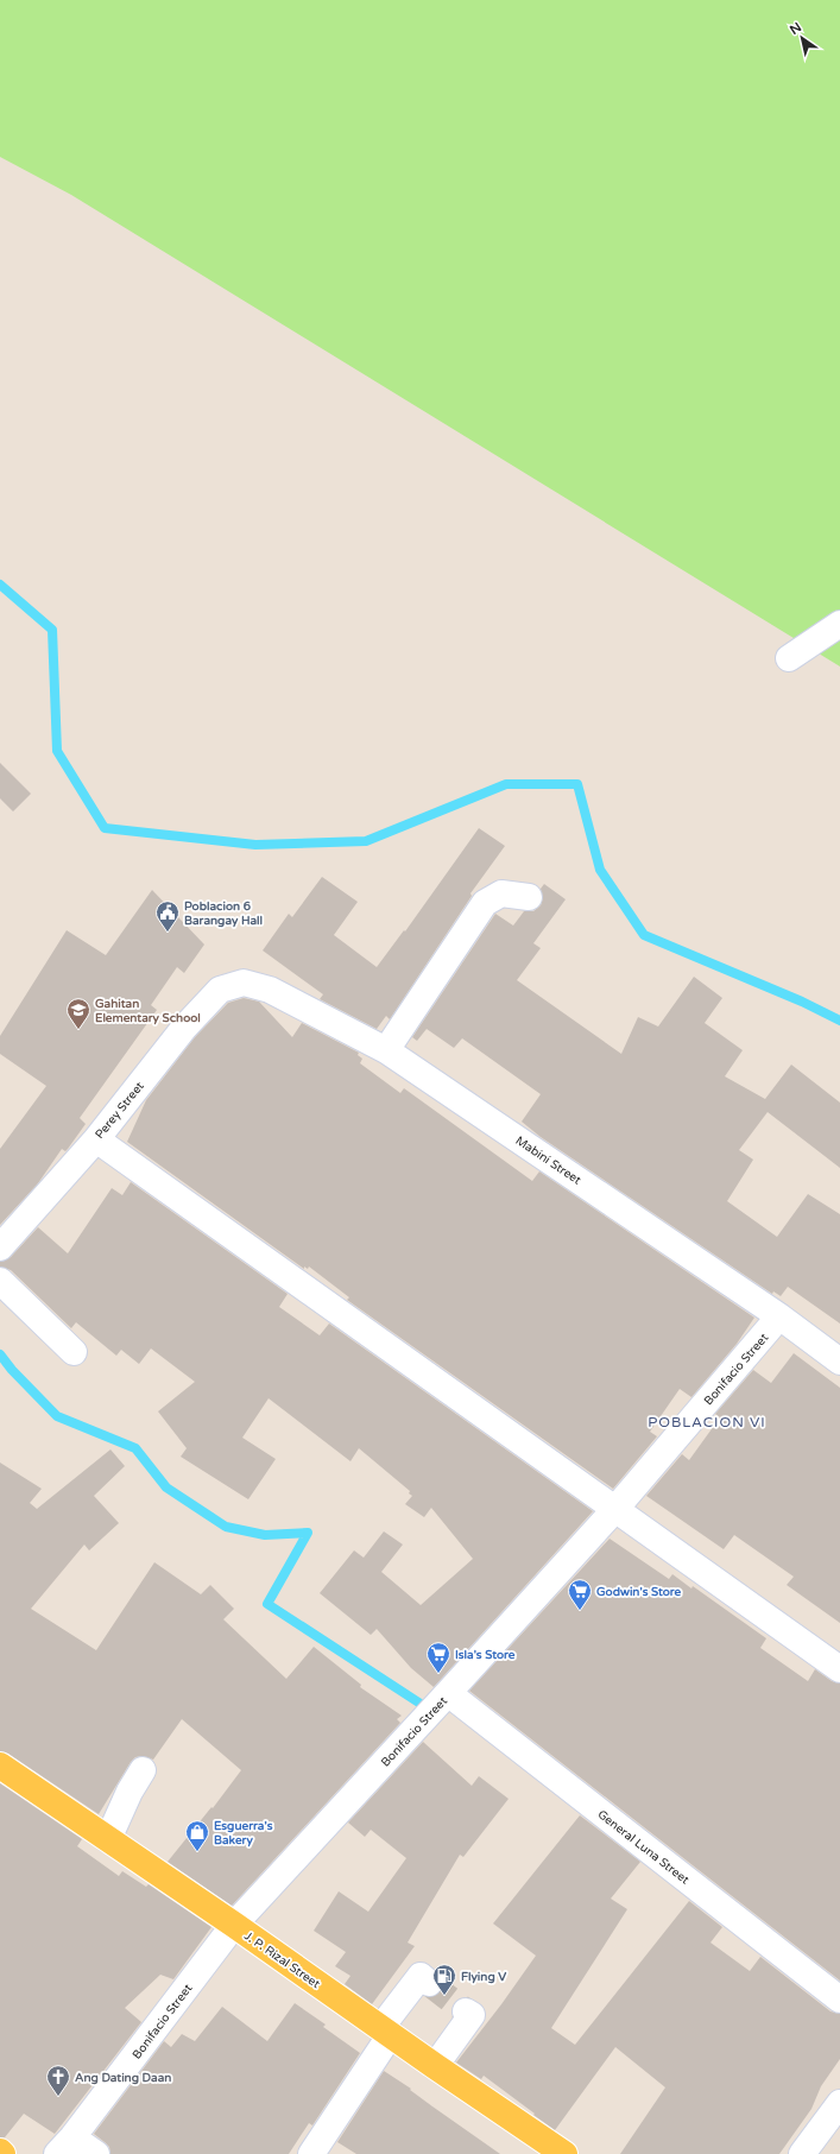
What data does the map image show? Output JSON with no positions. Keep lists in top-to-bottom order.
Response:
{
  "streets": {
    "main road": ["J. P. Rizal Street"],
    "street": [
      "Perey Street",
      "Mabini Street",
      "Bonifacio Street",
      "General Luna Street"
    ]
  },
  "crossings": [
    ["Perey Street", "Mabini Street"],
    ["Mabini Street", "Bonifacio Street"],
    ["Bonifacio Street", "General Luna Street"],
    ["Bonifacio Street", "J. P. Rizal Street"]
  ],
  "districts": ["POBLACION VI"],
  "places": {
    "public building": ["Poblacion 6 Barangay Hall"],
    "school or university": ["Gahitan Elementary School"],
    "supermarket": ["Godwin's Store", "Isla's Store"],
    "shop": ["Esguerra's Bakery"],
    "fuel station": ["Flying V"],
    "church": ["Ang Dating Daan"]
  },
  "north": "top left"
}
